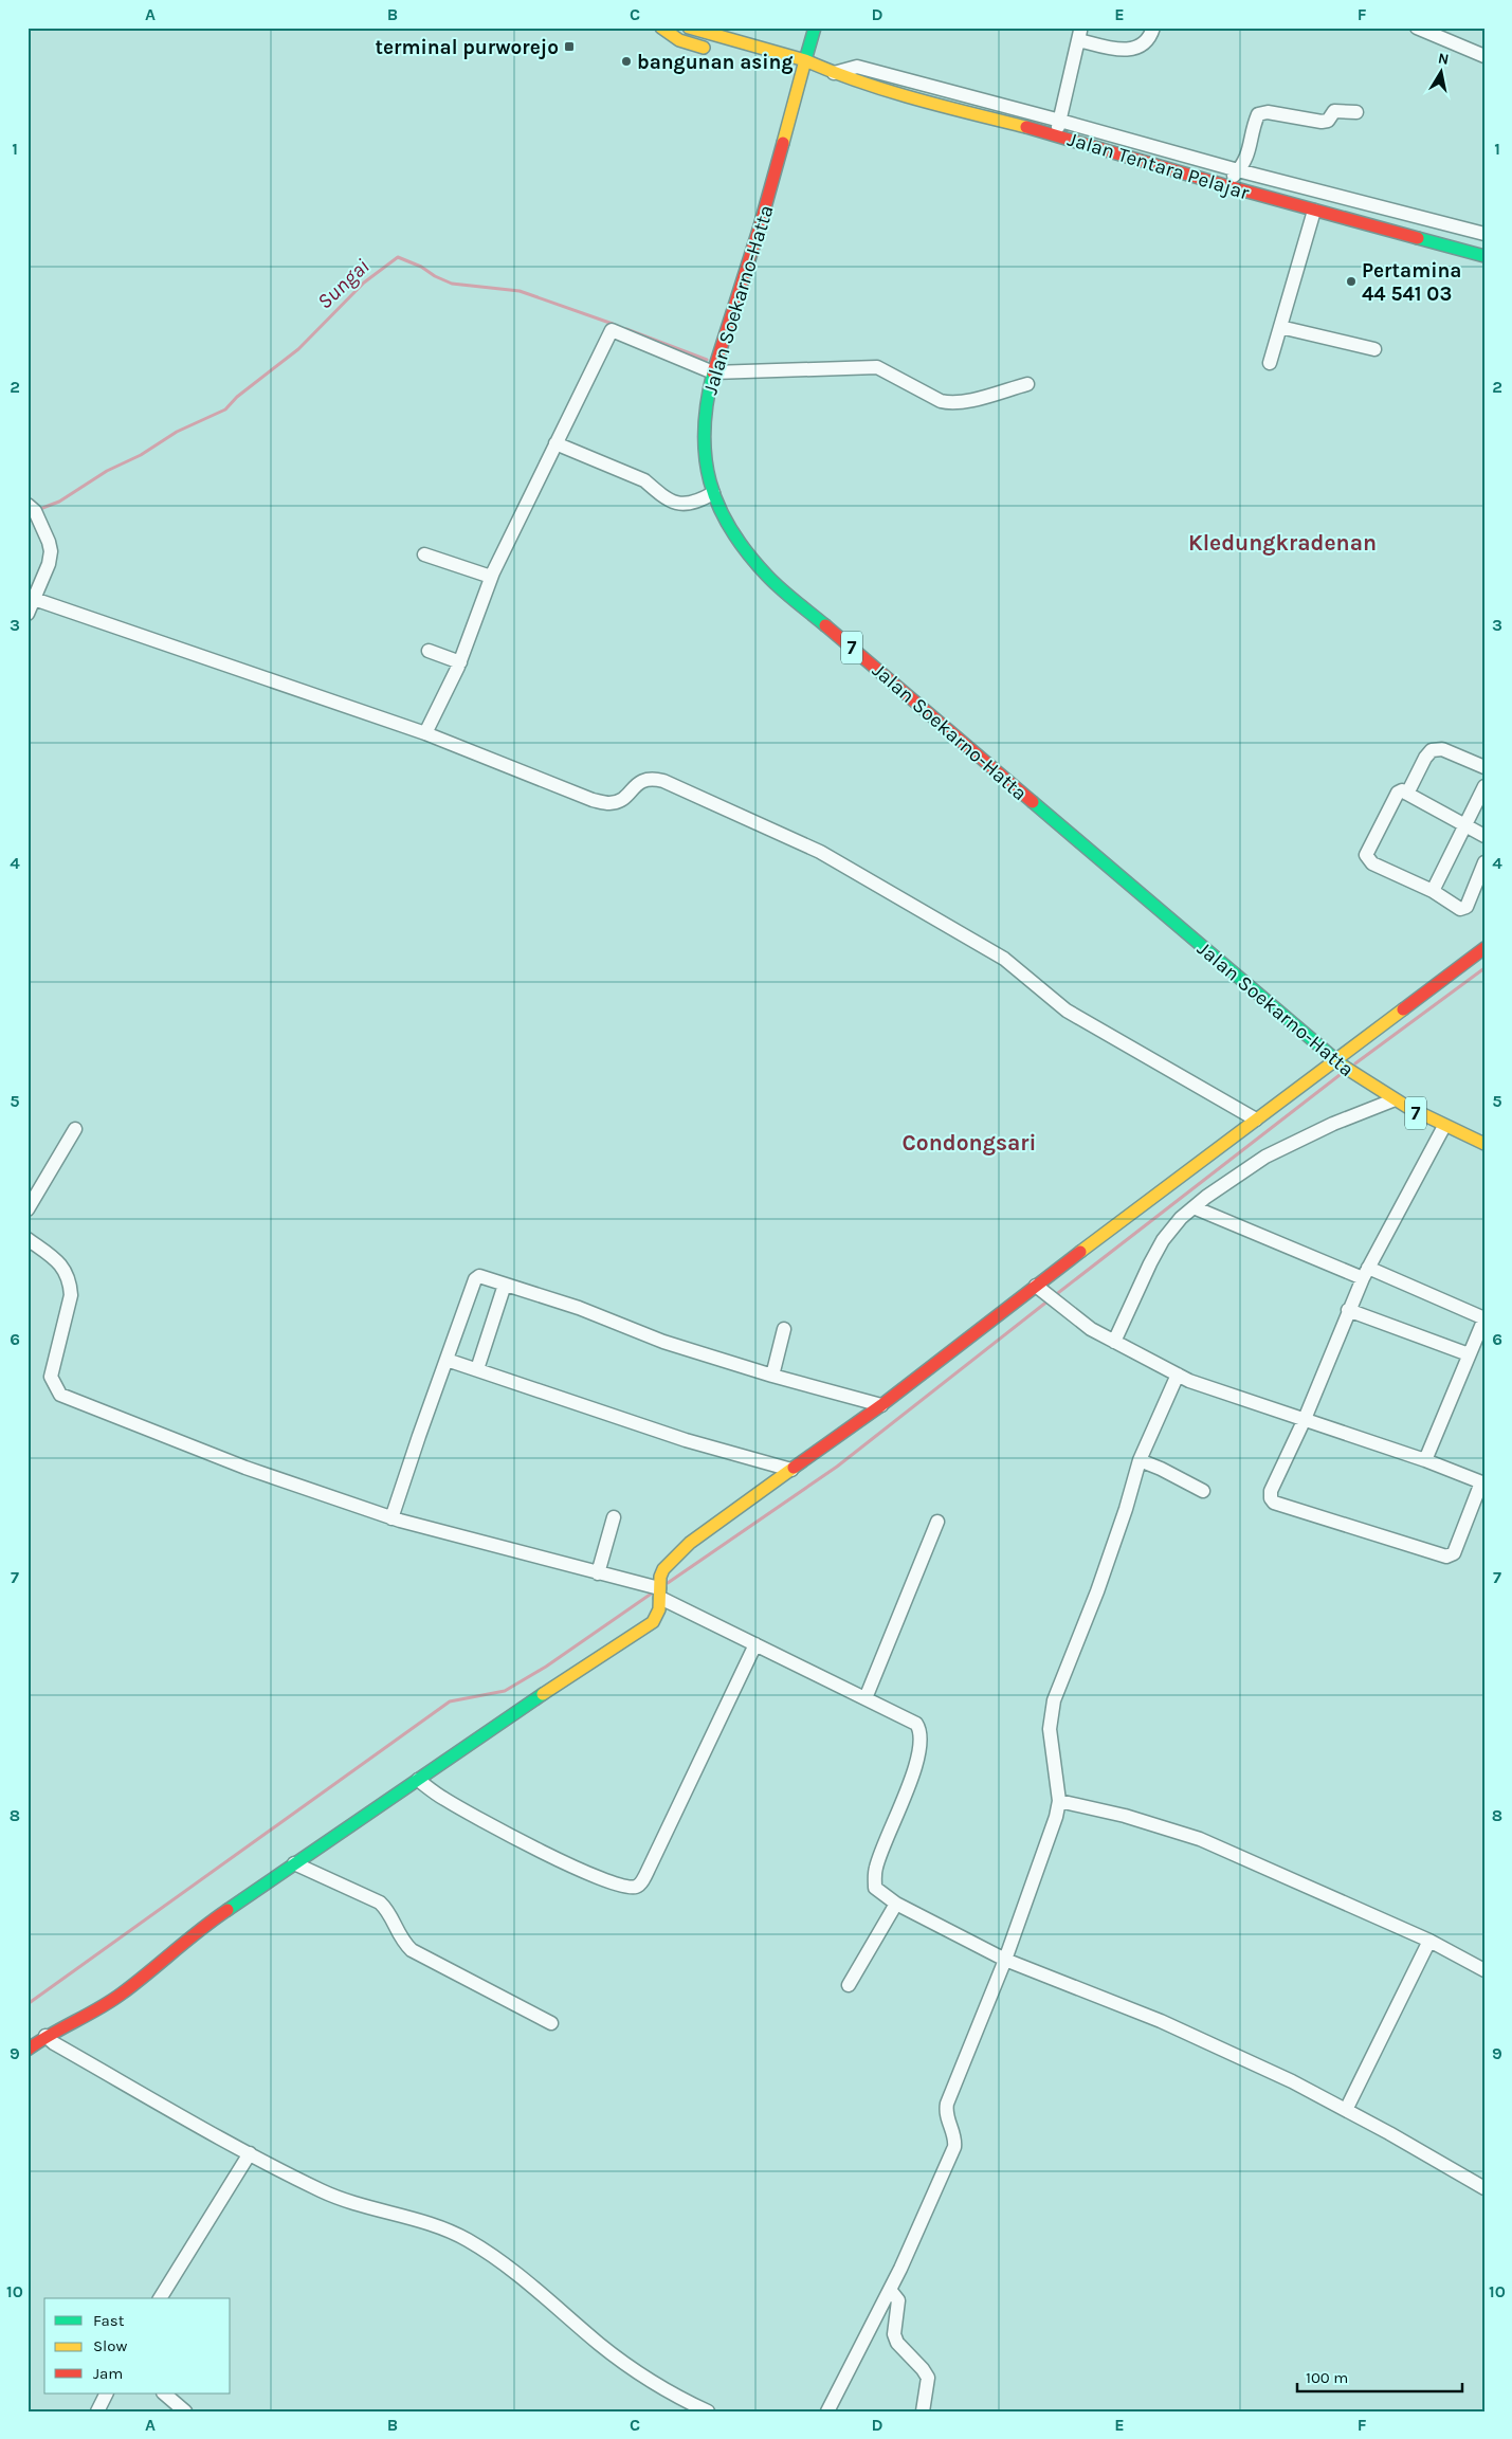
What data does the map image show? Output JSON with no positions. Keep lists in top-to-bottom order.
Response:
{
  "streets": {
    "main road": ["Jalan Tentara Pelajar", "Jalan Soekarno-Hatta", "7"]
  },
  "crossings": [
    ["Jalan Tentara Pelajar", "Jalan Soekarno-Hatta"],
    ["Jalan Tentara Pelajar", "7"],
    ["Jalan Soekarno-Hatta", "7"]
  ],
  "districts": ["Kledungkradenan", "Condongsari"],
  "water": ["Sungai"],
  "places": {
    "transit": ["terminal purworejo"],
    "other": ["bangunan asing", "Pertamina 44 541 03"]
  },
  "legend": ["Fast", "Slow", "Jam"],
  "scale_bar": "100 m",
  "north": "top",
  "grid": {
    "columns": [
      "A",
      "B",
      "C",
      "D",
      "E",
      "F"
    ],
    "rows": [
      "1",
      "2",
      "3",
      "4",
      "5",
      "6",
      "7",
      "8",
      "9",
      "10"
    ]
  }
}
